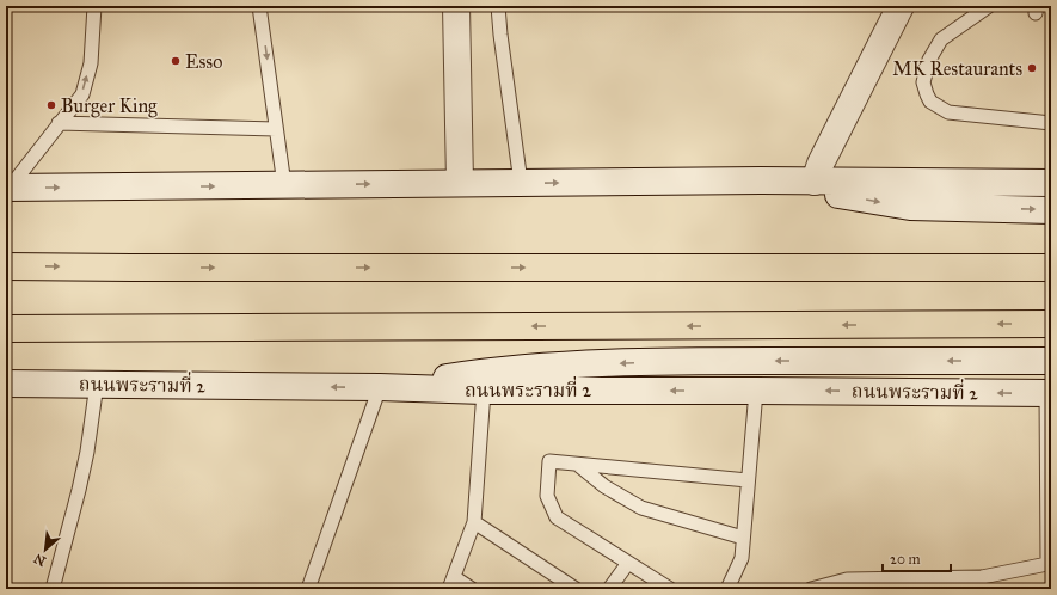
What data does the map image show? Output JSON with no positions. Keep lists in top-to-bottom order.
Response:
{
  "streets": {
    "main road": ["ถนนพระรามที่ 2"]
  },
  "places": ["Esso", "MK Restaurants", "Burger King"],
  "scale_bar": "20 m",
  "north": "bottom left"
}
